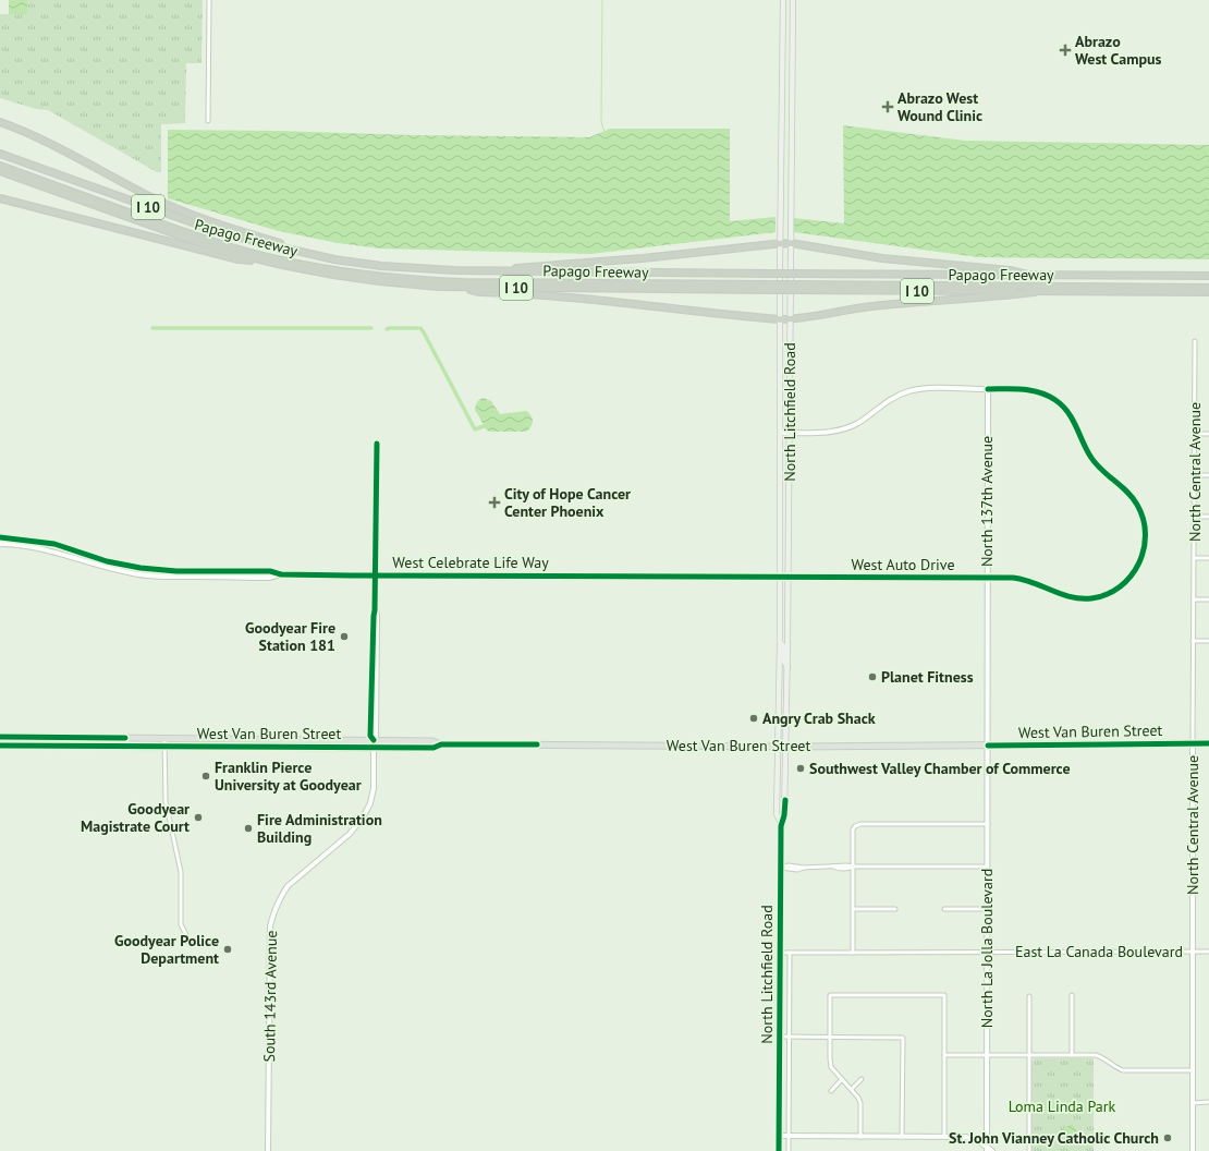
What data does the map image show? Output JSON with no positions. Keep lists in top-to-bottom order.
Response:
{
  "streets": {
    "highway": ["I 10", "Papago Freeway"],
    "main road": ["North Litchfield Road", "West Van Buren Street"],
    "street": [
      "North Central Avenue",
      "North 137th Avenue",
      "West Celebrate Life Way",
      "West Auto Drive",
      "North La Jolla Boulevard",
      "East La Canada Boulevard",
      "South 143rd Avenue"
    ]
  },
  "crossings": [
    ["North Litchfield Road", "West Celebrate Life Way"],
    ["North Litchfield Road", "West Auto Drive"],
    ["North Litchfield Road", "West Van Buren Street"],
    ["North Litchfield Road", "East La Canada Boulevard"],
    ["North Central Avenue", "West Van Buren Street"],
    ["North Central Avenue", "East La Canada Boulevard"],
    ["North 137th Avenue", "West Auto Drive"],
    ["North 137th Avenue", "West Van Buren Street"],
    ["North 137th Avenue", "North La Jolla Boulevard"],
    ["West Celebrate Life Way", "West Auto Drive"],
    ["West Van Buren Street", "North La Jolla Boulevard"],
    ["West Van Buren Street", "South 143rd Avenue"],
    ["North La Jolla Boulevard", "East La Canada Boulevard"]
  ],
  "parks": ["Loma Linda Park"],
  "places": {
    "health": ["Abrazo West Campus", "Abrazo West Wound Clinic", "City of Hope Cancer Center Phoenix"],
    "other": [
      "Goodyear Fire Station 181",
      "Planet Fitness",
      "Angry Crab Shack",
      "Southwest Valley Chamber of Commerce",
      "Franklin Pierce University at Goodyear",
      "Goodyear Magistrate Court",
      "Fire Administration Building",
      "Goodyear Police Department",
      "St. John Vianney Catholic Church"
    ]
  }
}
